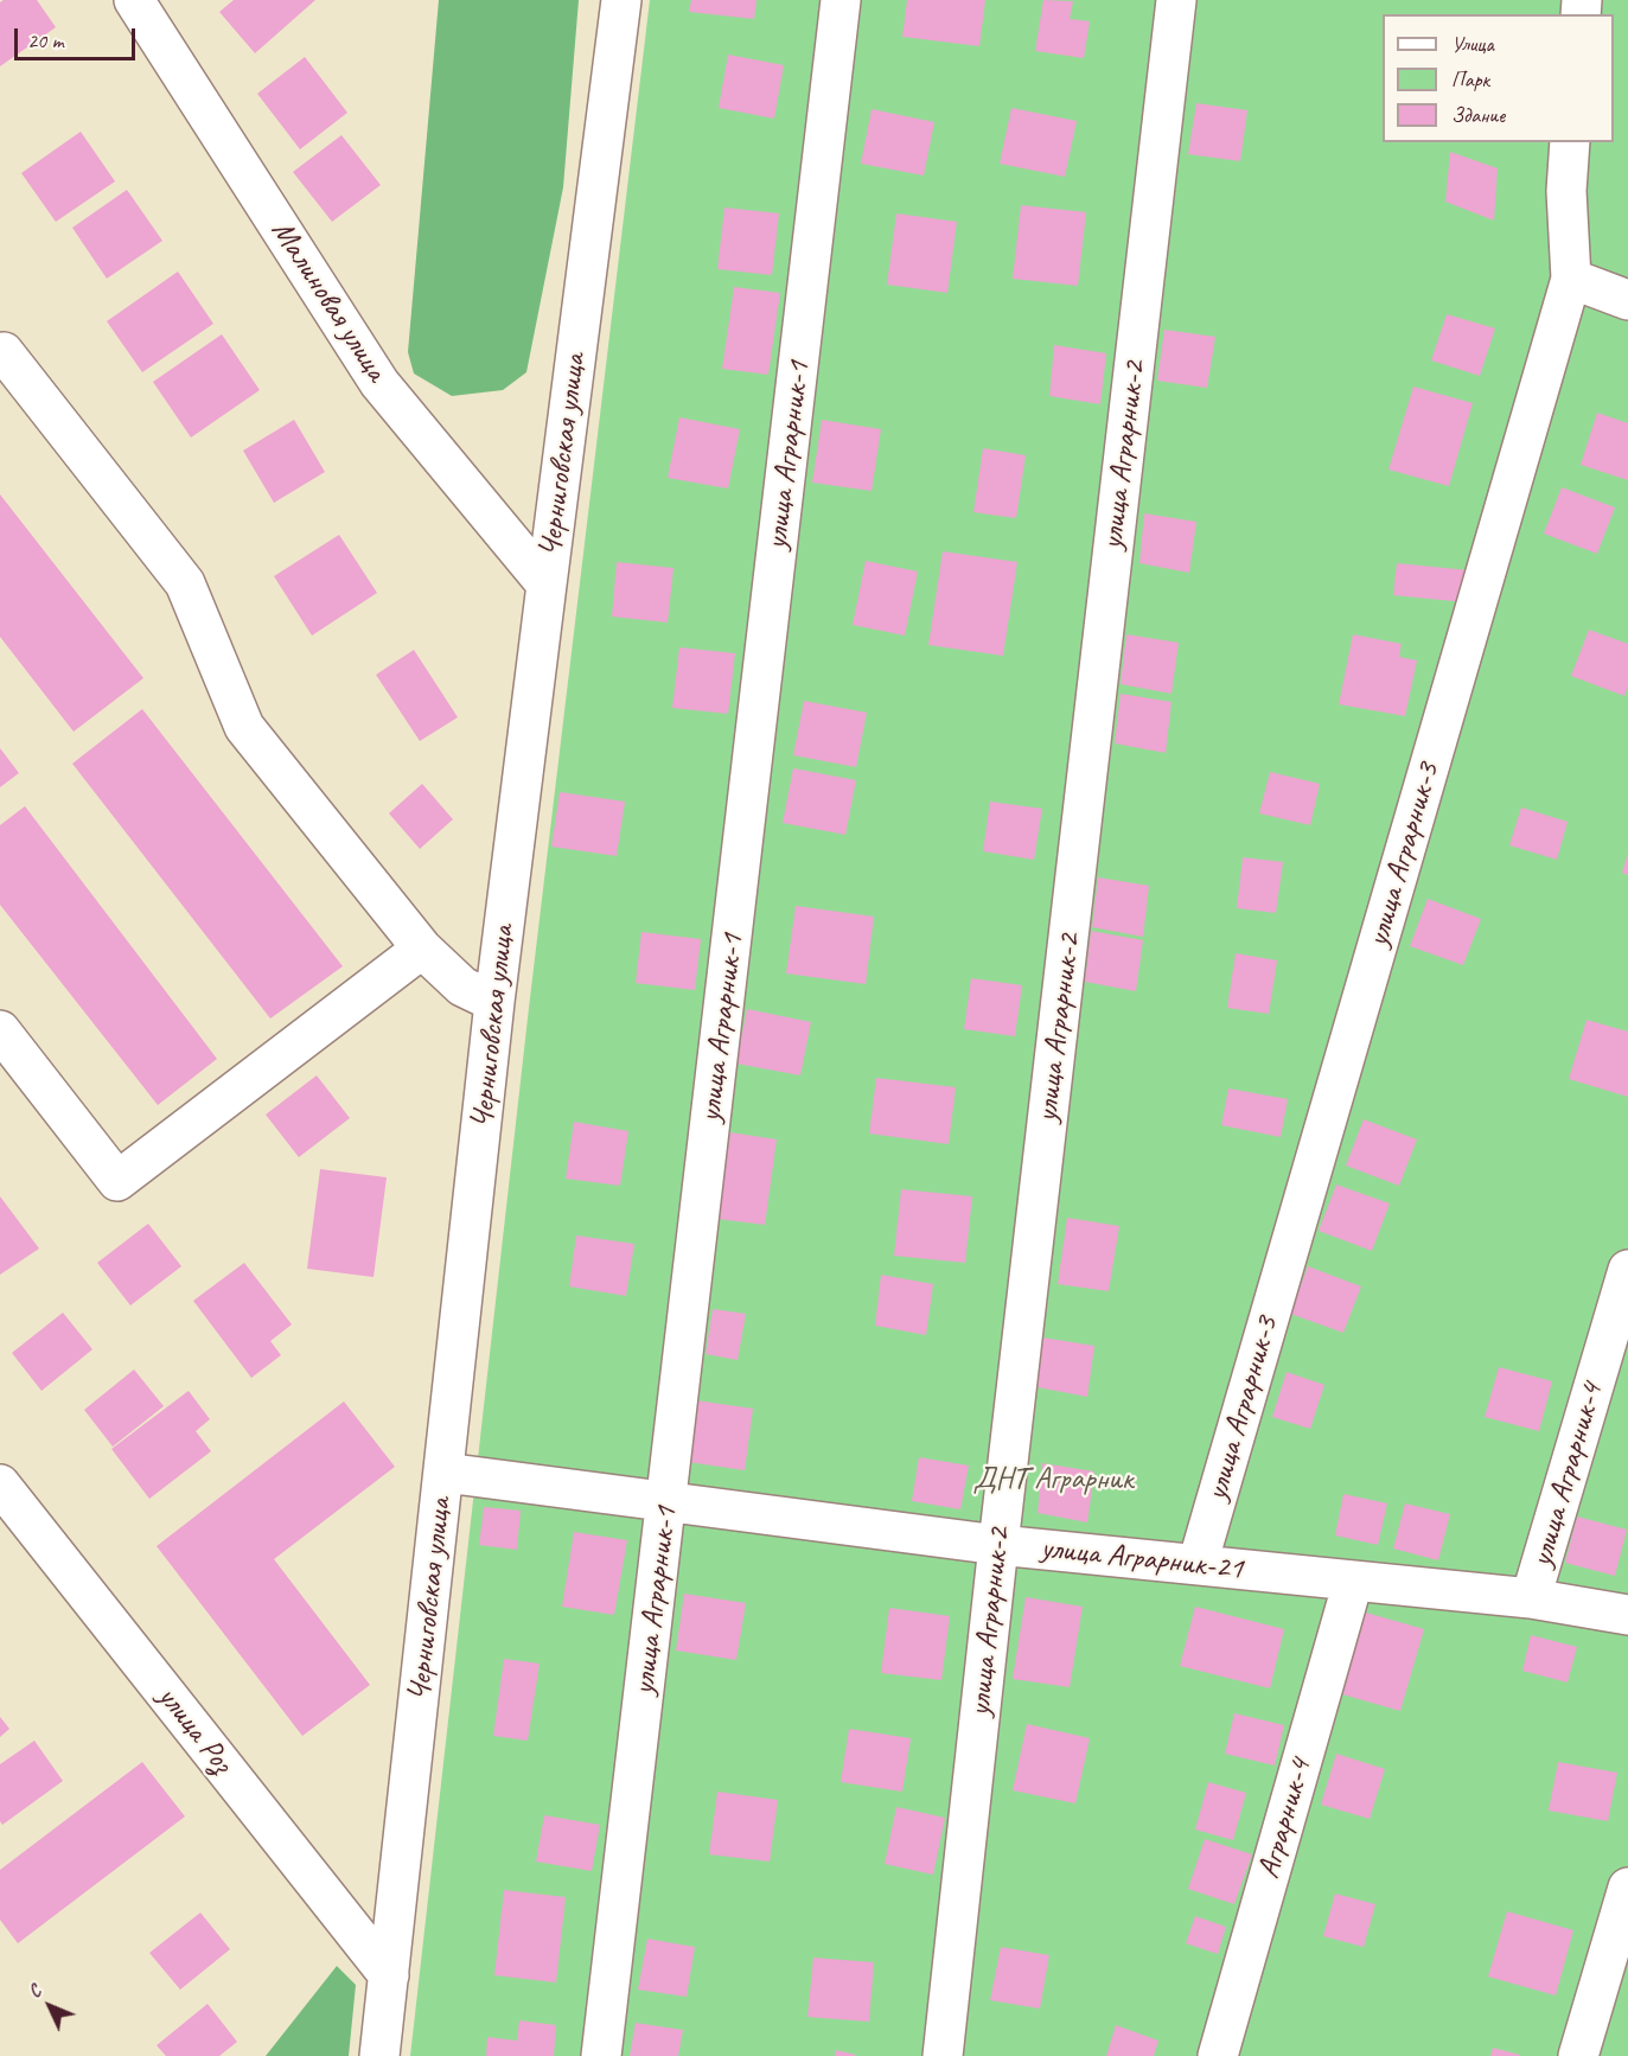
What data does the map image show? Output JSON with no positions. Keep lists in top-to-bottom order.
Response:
{
  "streets": {
    "street": [
      "Малиновая улица",
      "Черниговская улица",
      "улица Аграрник-1",
      "улица Аграрник-2",
      "улица Аграрник-3",
      "улица Аграрник-4",
      "улица Аграрник-21",
      "улица Роз",
      "Аграрник-4"
    ]
  },
  "crossings": [
    ["Малиновая улица", "Черниговская улица"],
    ["Черниговская улица", "улица Аграрник-21"],
    ["Черниговская улица", "улица Роз"],
    ["улица Аграрник-1", "улица Аграрник-21"],
    ["улица Аграрник-2", "улица Аграрник-21"],
    ["улица Аграрник-3", "улица Аграрник-21"],
    ["улица Аграрник-4", "улица Аграрник-21"],
    ["улица Аграрник-21", "Аграрник-4"]
  ],
  "parks": ["ДНТ Аграрник"],
  "legend": ["Улица", "Парк", "Здание"],
  "scale_bar": "20 m",
  "north": "top left"
}
